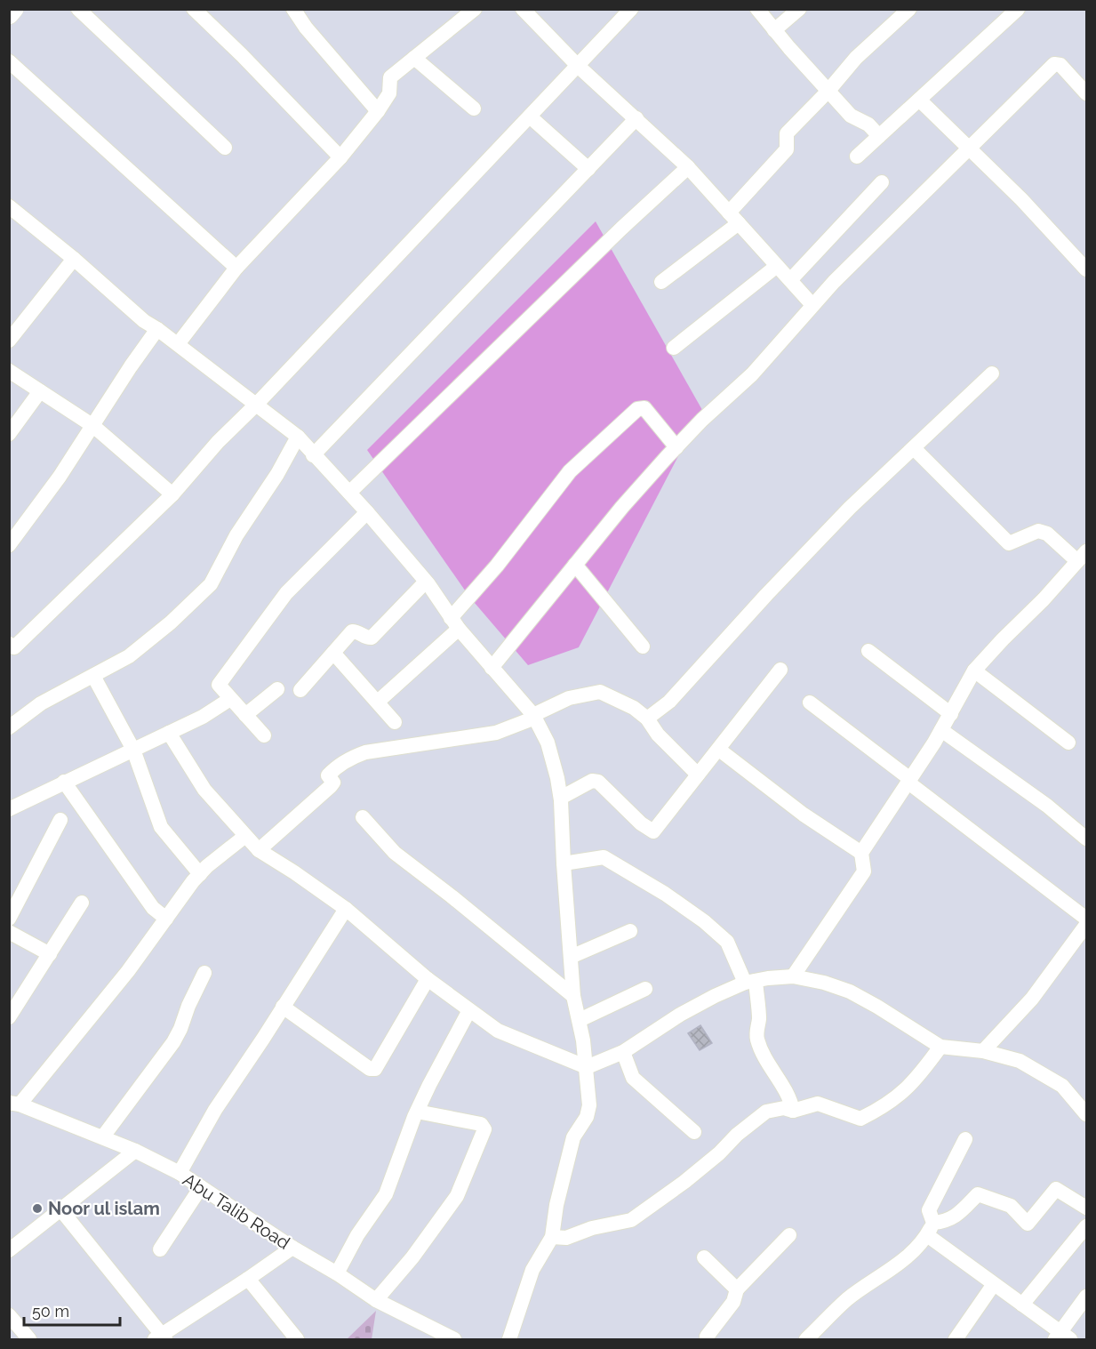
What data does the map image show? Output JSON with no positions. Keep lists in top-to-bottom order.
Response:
{
  "streets": {
    "street": ["Abu Talib Road"]
  },
  "places": ["Noor ul islam"],
  "scale_bar": "50 m"
}
